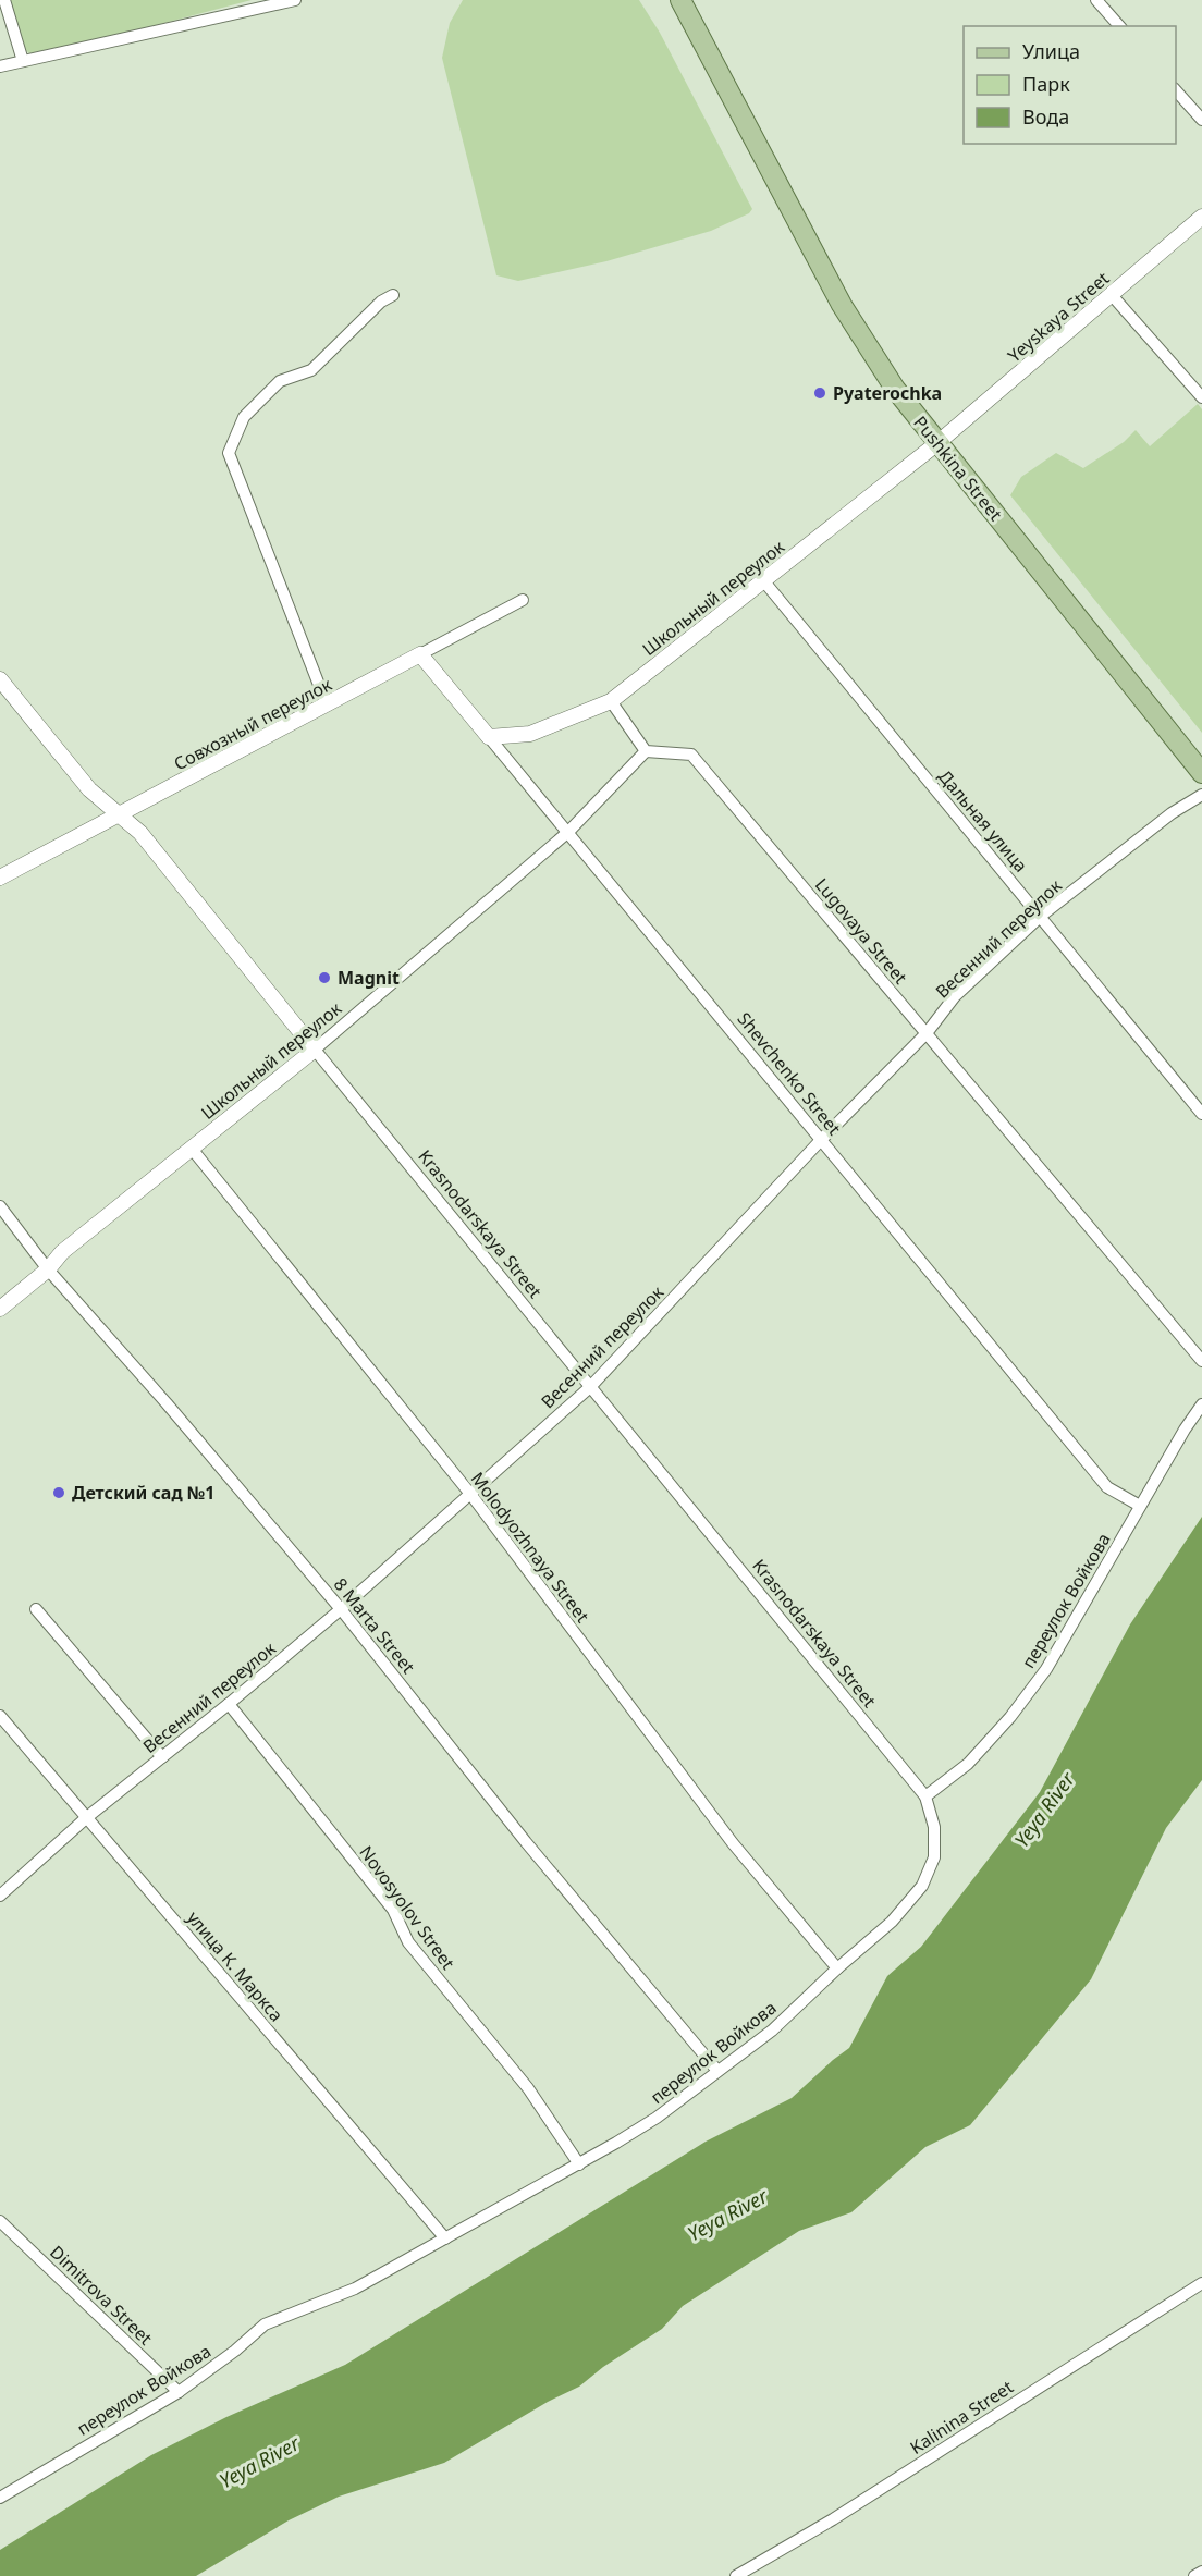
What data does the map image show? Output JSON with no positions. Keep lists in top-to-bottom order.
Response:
{
  "streets": {
    "main road": ["Pushkina Street"],
    "street": [
      "Yeyskaya Street",
      "Школьный переулок",
      "Совхозный переулок",
      "Дальная улица",
      "Lugovaya Street",
      "Весенний переулок",
      "Shevchenko Street",
      "Krasnodarskaya Street",
      "Molodyozhnaya Street",
      "переулок Войкова",
      "8 Marta Street",
      "Novosyolov Street",
      "улица К. Маркса",
      "Dimitrova Street",
      "Kalinina Street"
    ]
  },
  "crossings": [
    ["Yeyskaya Street", "Pushkina Street"],
    ["Yeyskaya Street", "Школьный переулок"],
    ["Pushkina Street", "Школьный переулок"],
    ["Школьный переулок", "Дальная улица"],
    ["Школьный переулок", "Lugovaya Street"],
    ["Школьный переулок", "Shevchenko Street"],
    ["Школьный переулок", "Krasnodarskaya Street"],
    ["Школьный переулок", "Molodyozhnaya Street"],
    ["Школьный переулок", "8 Marta Street"],
    ["Совхозный переулок", "Shevchenko Street"],
    ["Совхозный переулок", "Krasnodarskaya Street"],
    ["Дальная улица", "Весенний переулок"],
    ["Lugovaya Street", "Весенний переулок"],
    ["Весенний переулок", "Shevchenko Street"],
    ["Весенний переулок", "Krasnodarskaya Street"],
    ["Весенний переулок", "Molodyozhnaya Street"],
    ["Весенний переулок", "8 Marta Street"],
    ["Весенний переулок", "Novosyolov Street"],
    ["Весенний переулок", "улица К. Маркса"],
    ["Shevchenko Street", "переулок Войкова"],
    ["Krasnodarskaya Street", "переулок Войкова"],
    ["Molodyozhnaya Street", "переулок Войкова"],
    ["переулок Войкова", "8 Marta Street"],
    ["переулок Войкова", "Novosyolov Street"],
    ["переулок Войкова", "улица К. Маркса"],
    ["переулок Войкова", "Dimitrova Street"]
  ],
  "water": ["Yeya River"],
  "places": ["Pyaterochka", "Magnit", "Детский сад №1"],
  "legend": ["Улица", "Парк", "Вода"]
}
